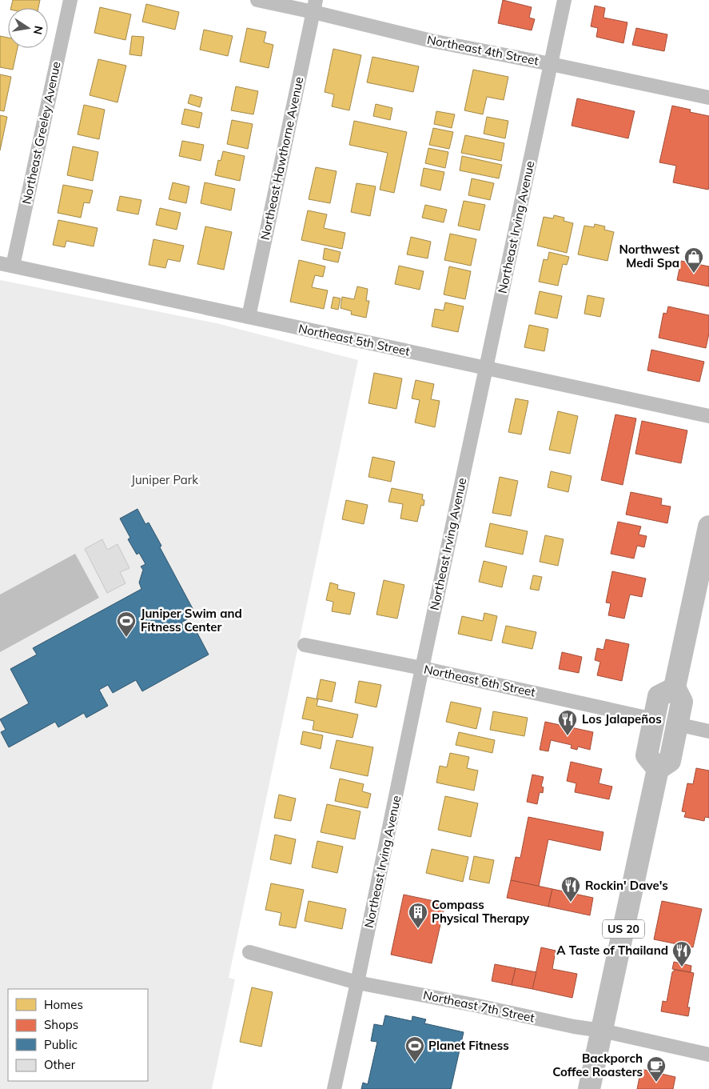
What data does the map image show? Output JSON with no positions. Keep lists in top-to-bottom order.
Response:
{
  "streets": {
    "main road": ["US 20"],
    "street": [
      "Northeast 4th Street",
      "Northeast Greeley Avenue",
      "Northeast Hawthorne Avenue",
      "Northeast Irving Avenue",
      "Northeast 5th Street",
      "Northeast 6th Street",
      "Northeast 7th Street"
    ]
  },
  "crossings": [
    ["Northeast 4th Street", "Northeast Hawthorne Avenue"],
    ["Northeast 4th Street", "Northeast Irving Avenue"],
    ["Northeast Greeley Avenue", "Northeast 5th Street"],
    ["Northeast Hawthorne Avenue", "Northeast 5th Street"],
    ["Northeast Irving Avenue", "Northeast 5th Street"],
    ["Northeast Irving Avenue", "Northeast 6th Street"],
    ["Northeast Irving Avenue", "Northeast 7th Street"],
    ["US 20", "Northeast 7th Street"]
  ],
  "parks": ["Juniper Park"],
  "places": {
    "shop": ["Northwest Medi Spa"],
    "sports": ["Juniper Swim and Fitness Center", "Planet Fitness"],
    "restaurant": ["Los Jalapeños", "Rockin' Dave's", "A Taste of Thailand"],
    "building": ["Compass Physical Therapy"],
    "cafe": ["Backporch Coffee Roasters"]
  },
  "legend": [
    "Homes",
    "Shops",
    "Public",
    "Other"
  ],
  "north": "right"
}
